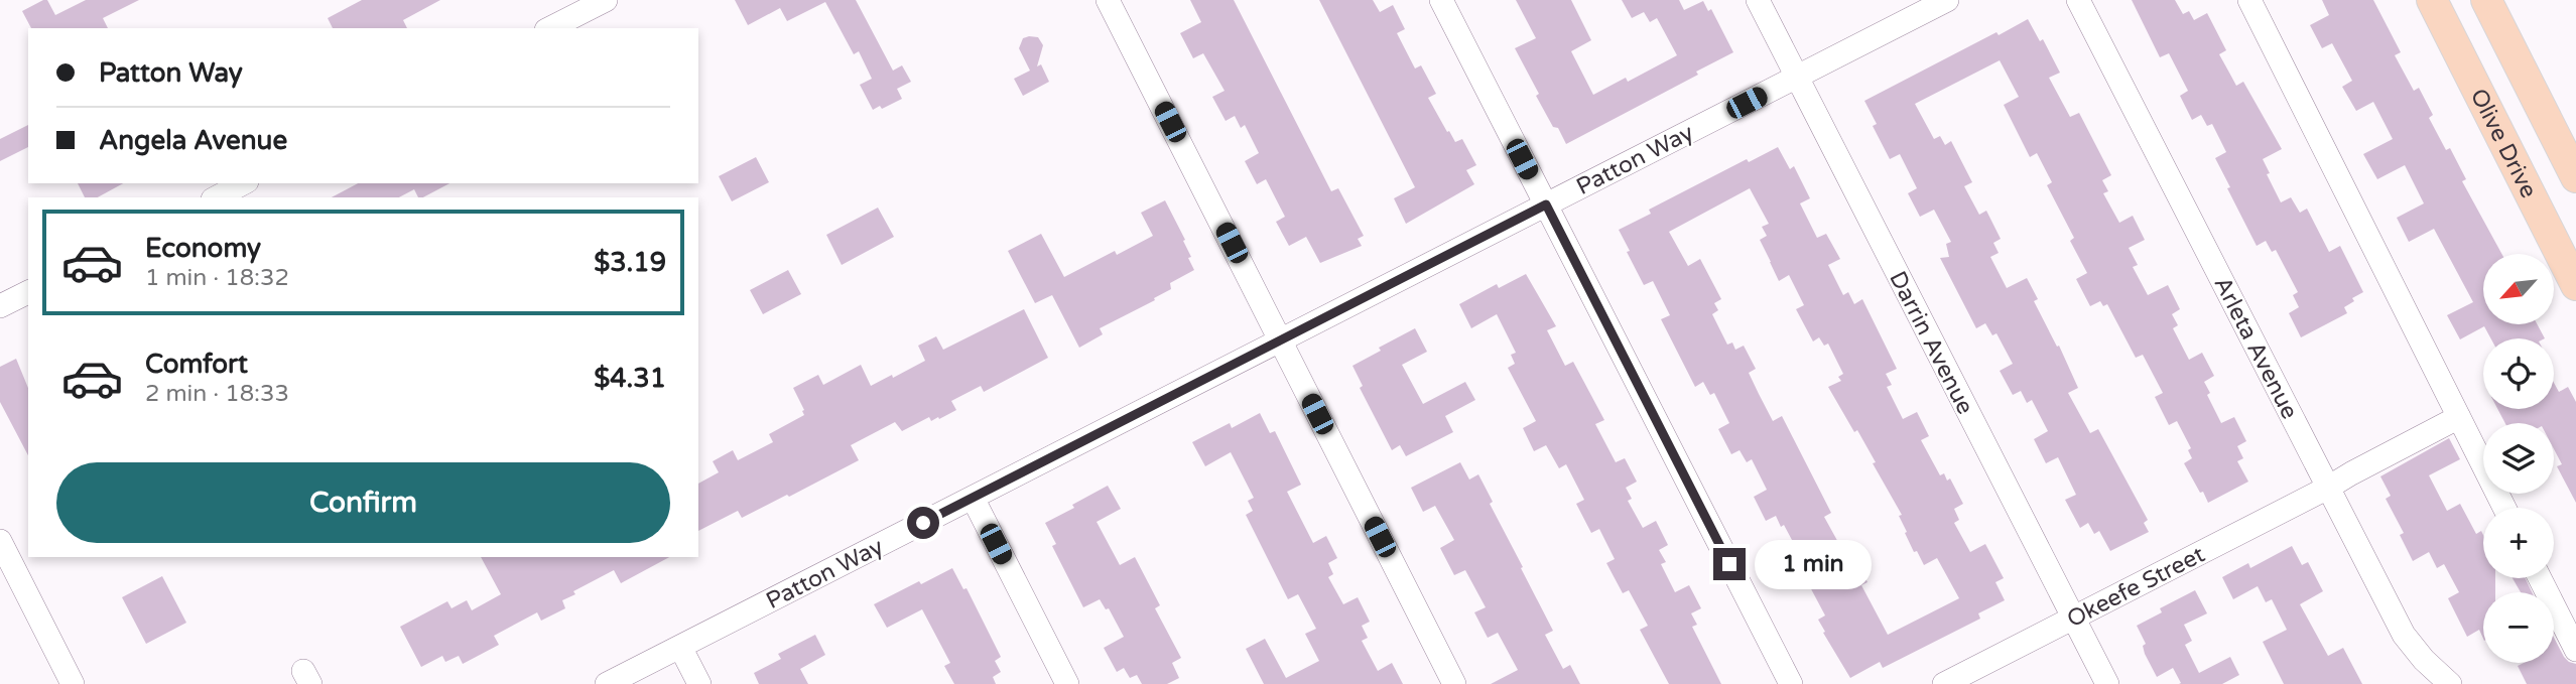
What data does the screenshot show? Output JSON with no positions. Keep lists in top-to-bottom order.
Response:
{
  "streets": {
    "main road": ["Olive Drive"],
    "street": [
      "Patton Way",
      "Darrin Avenue",
      "Arleta Avenue",
      "Okeefe Street"
    ]
  },
  "crossings": [
    ["Patton Way", "Darrin Avenue"],
    ["Darrin Avenue", "Okeefe Street"],
    ["Arleta Avenue", "Okeefe Street"]
  ],
  "north": "bottom left",
  "page": {
    "banner": ["Patton Way", "Angela Avenue"],
    "list": [
      {
        "name": "Economy",
        "note": "1 min · 18:32",
        "value": "$3.19"
      },
      {
        "name": "Comfort",
        "note": "2 min · 18:33",
        "value": "$4.31"
      }
    ],
    "map_buttons": ["+", "−"],
    "buttons": "Confirm",
    "bubble": "1 min"
  }
}
